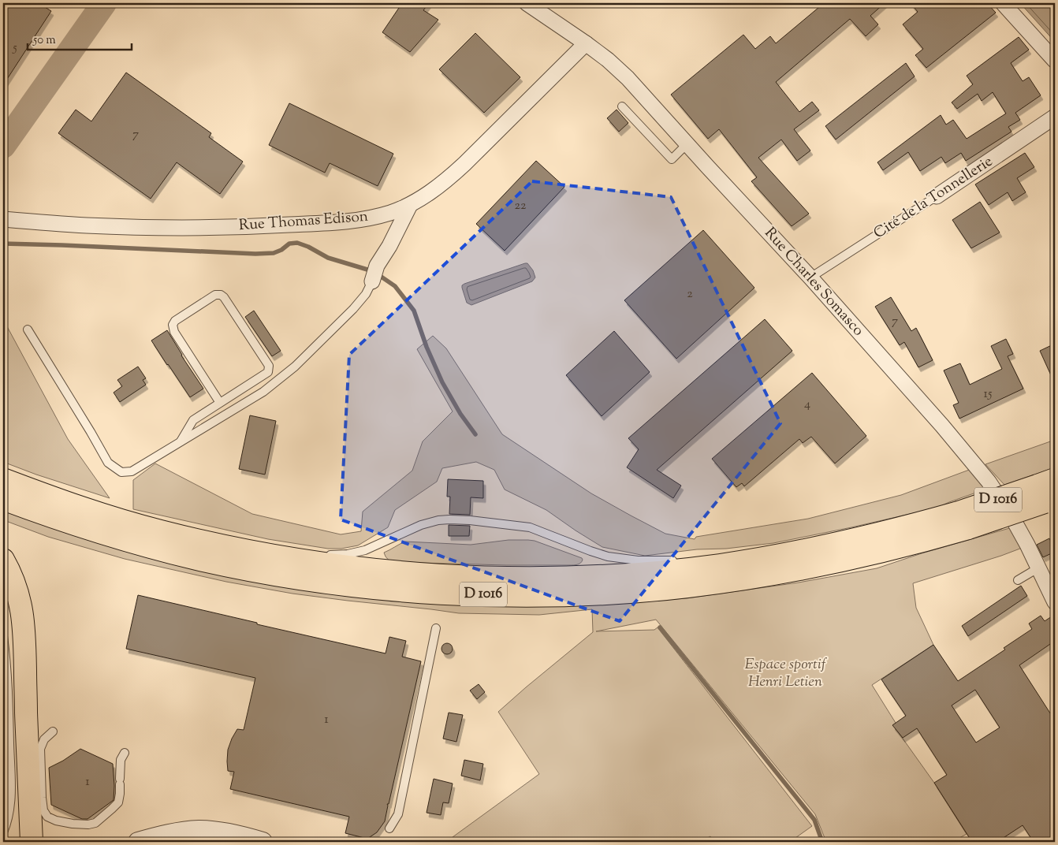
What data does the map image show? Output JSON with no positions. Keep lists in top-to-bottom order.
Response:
{
  "streets": {
    "highway": ["D 1016"],
    "street": ["Cité de la Tonnellerie", "Rue Thomas Edison", "Rue Charles Somasco"]
  },
  "crossings": [
    ["Cité de la Tonnellerie", "Rue Charles Somasco"],
    ["Rue Thomas Edison", "Rue Charles Somasco"]
  ],
  "parks": ["Espace sportif Henri Letien"],
  "house_numbers": [
    "5",
    "7",
    "22",
    "2",
    "7",
    "15",
    "4",
    "1",
    "1"
  ],
  "scale_bar": "50 m"
}
